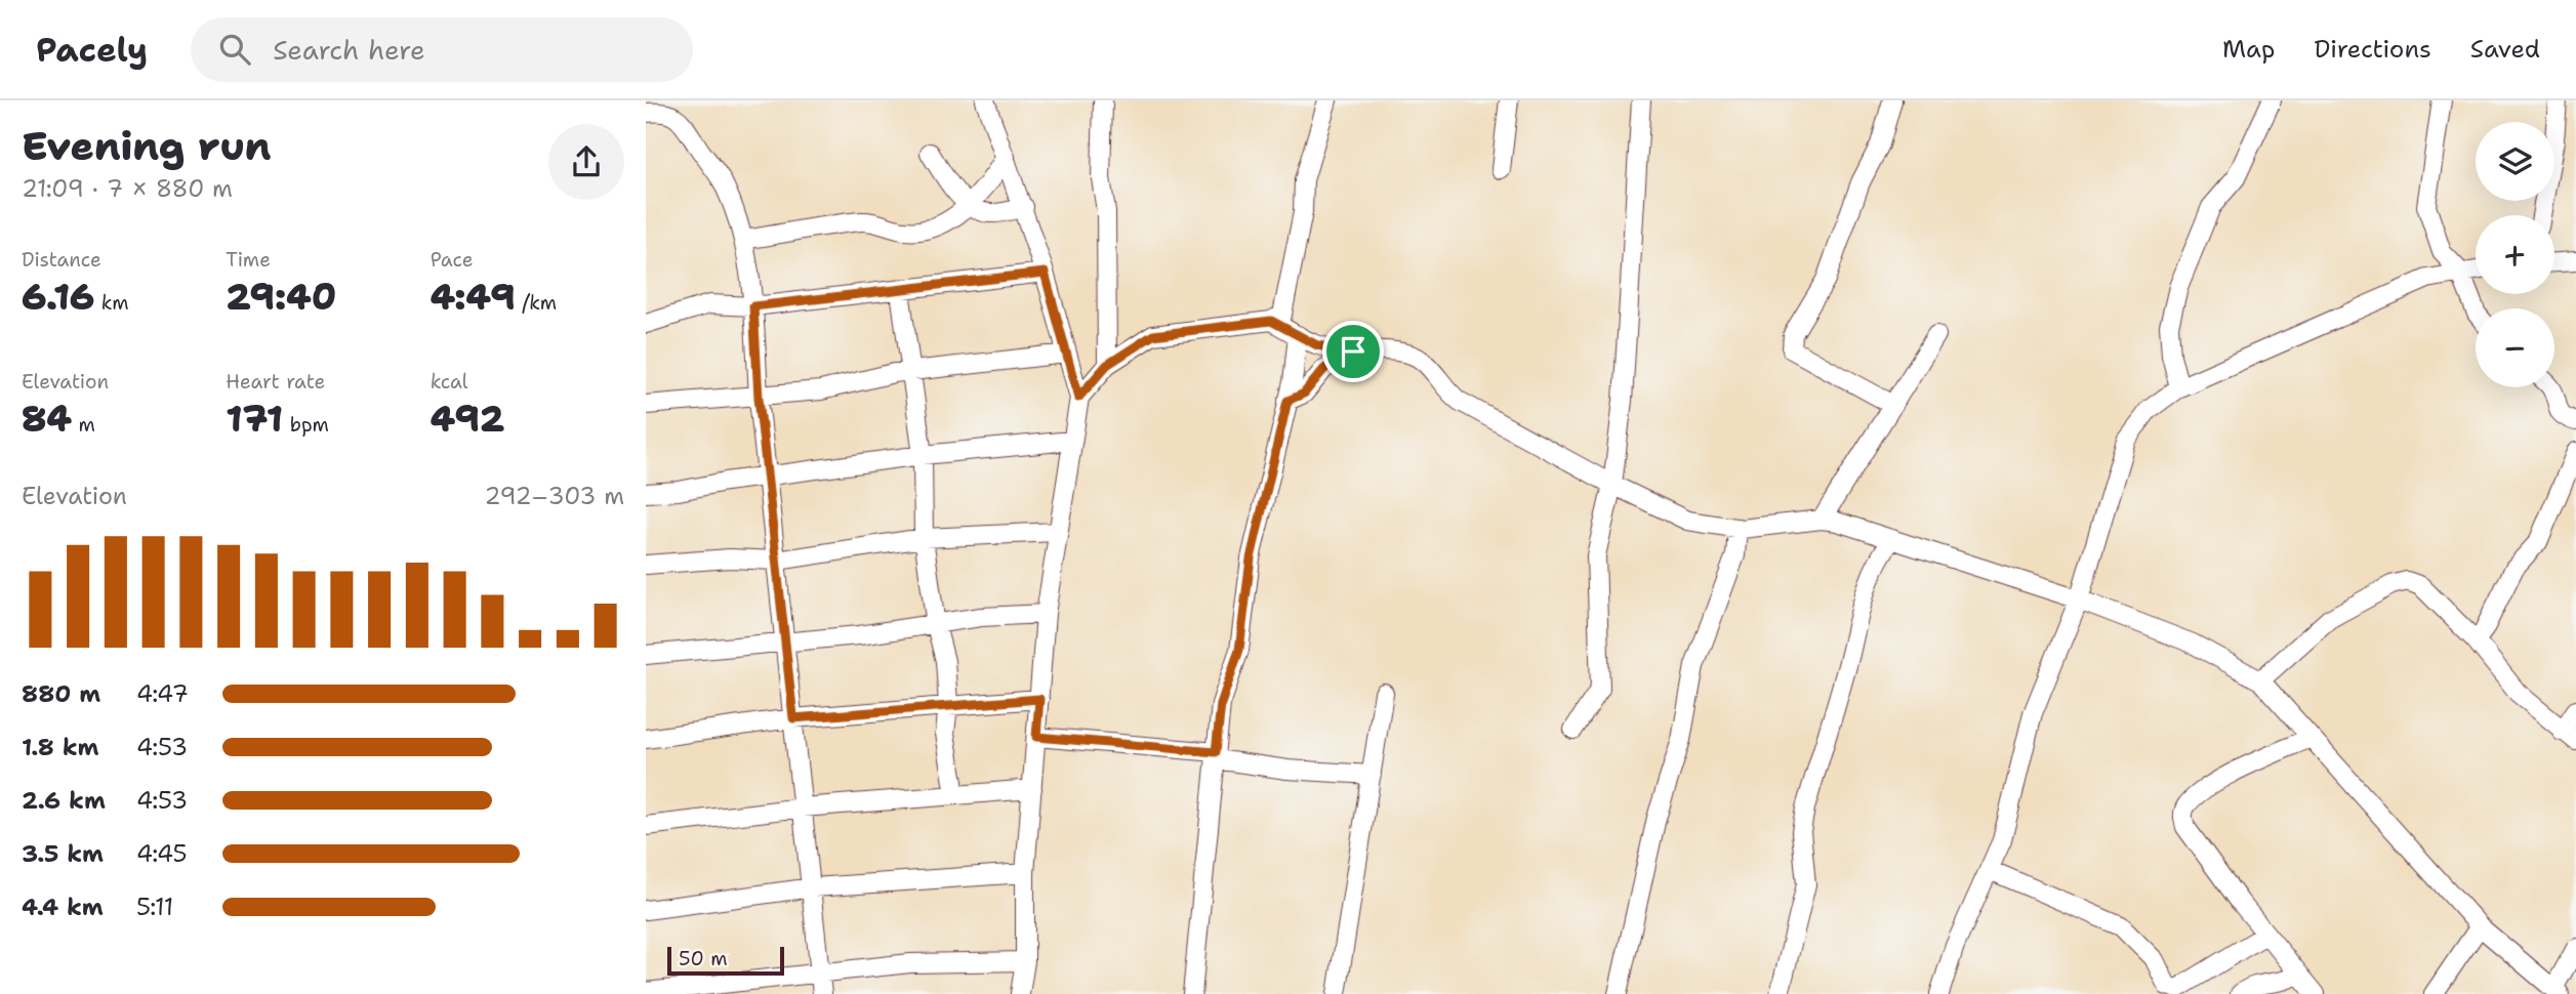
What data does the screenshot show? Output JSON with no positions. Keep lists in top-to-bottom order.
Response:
{
  "scale_bar": "50 m",
  "page": {
    "header": "Pacely",
    "search": "Search here",
    "nav": ["Map", "Directions", "Saved"],
    "heading": ["Evening run", "21:09 · 7 × 880 m"],
    "map_buttons": ["+", "−"],
    "stats": [
      ["Distance", "6.16 km"],
      ["Time", "29:40"],
      ["Pace", "4:49 /km"],
      ["Elevation", "84 m"],
      ["Heart rate", "171 bpm"],
      ["kcal", "492"]
    ],
    "chart": ["Elevation", "292–303 m"],
    "list": [
      {
        "name": "880 m",
        "note": "4:47"
      },
      {
        "name": "1.8 km",
        "note": "4:53"
      },
      {
        "name": "2.6 km",
        "note": "4:53"
      },
      {
        "name": "3.5 km",
        "note": "4:45"
      },
      {
        "name": "4.4 km",
        "note": "5:11"
      }
    ],
    "scale": "50 m"
  }
}
